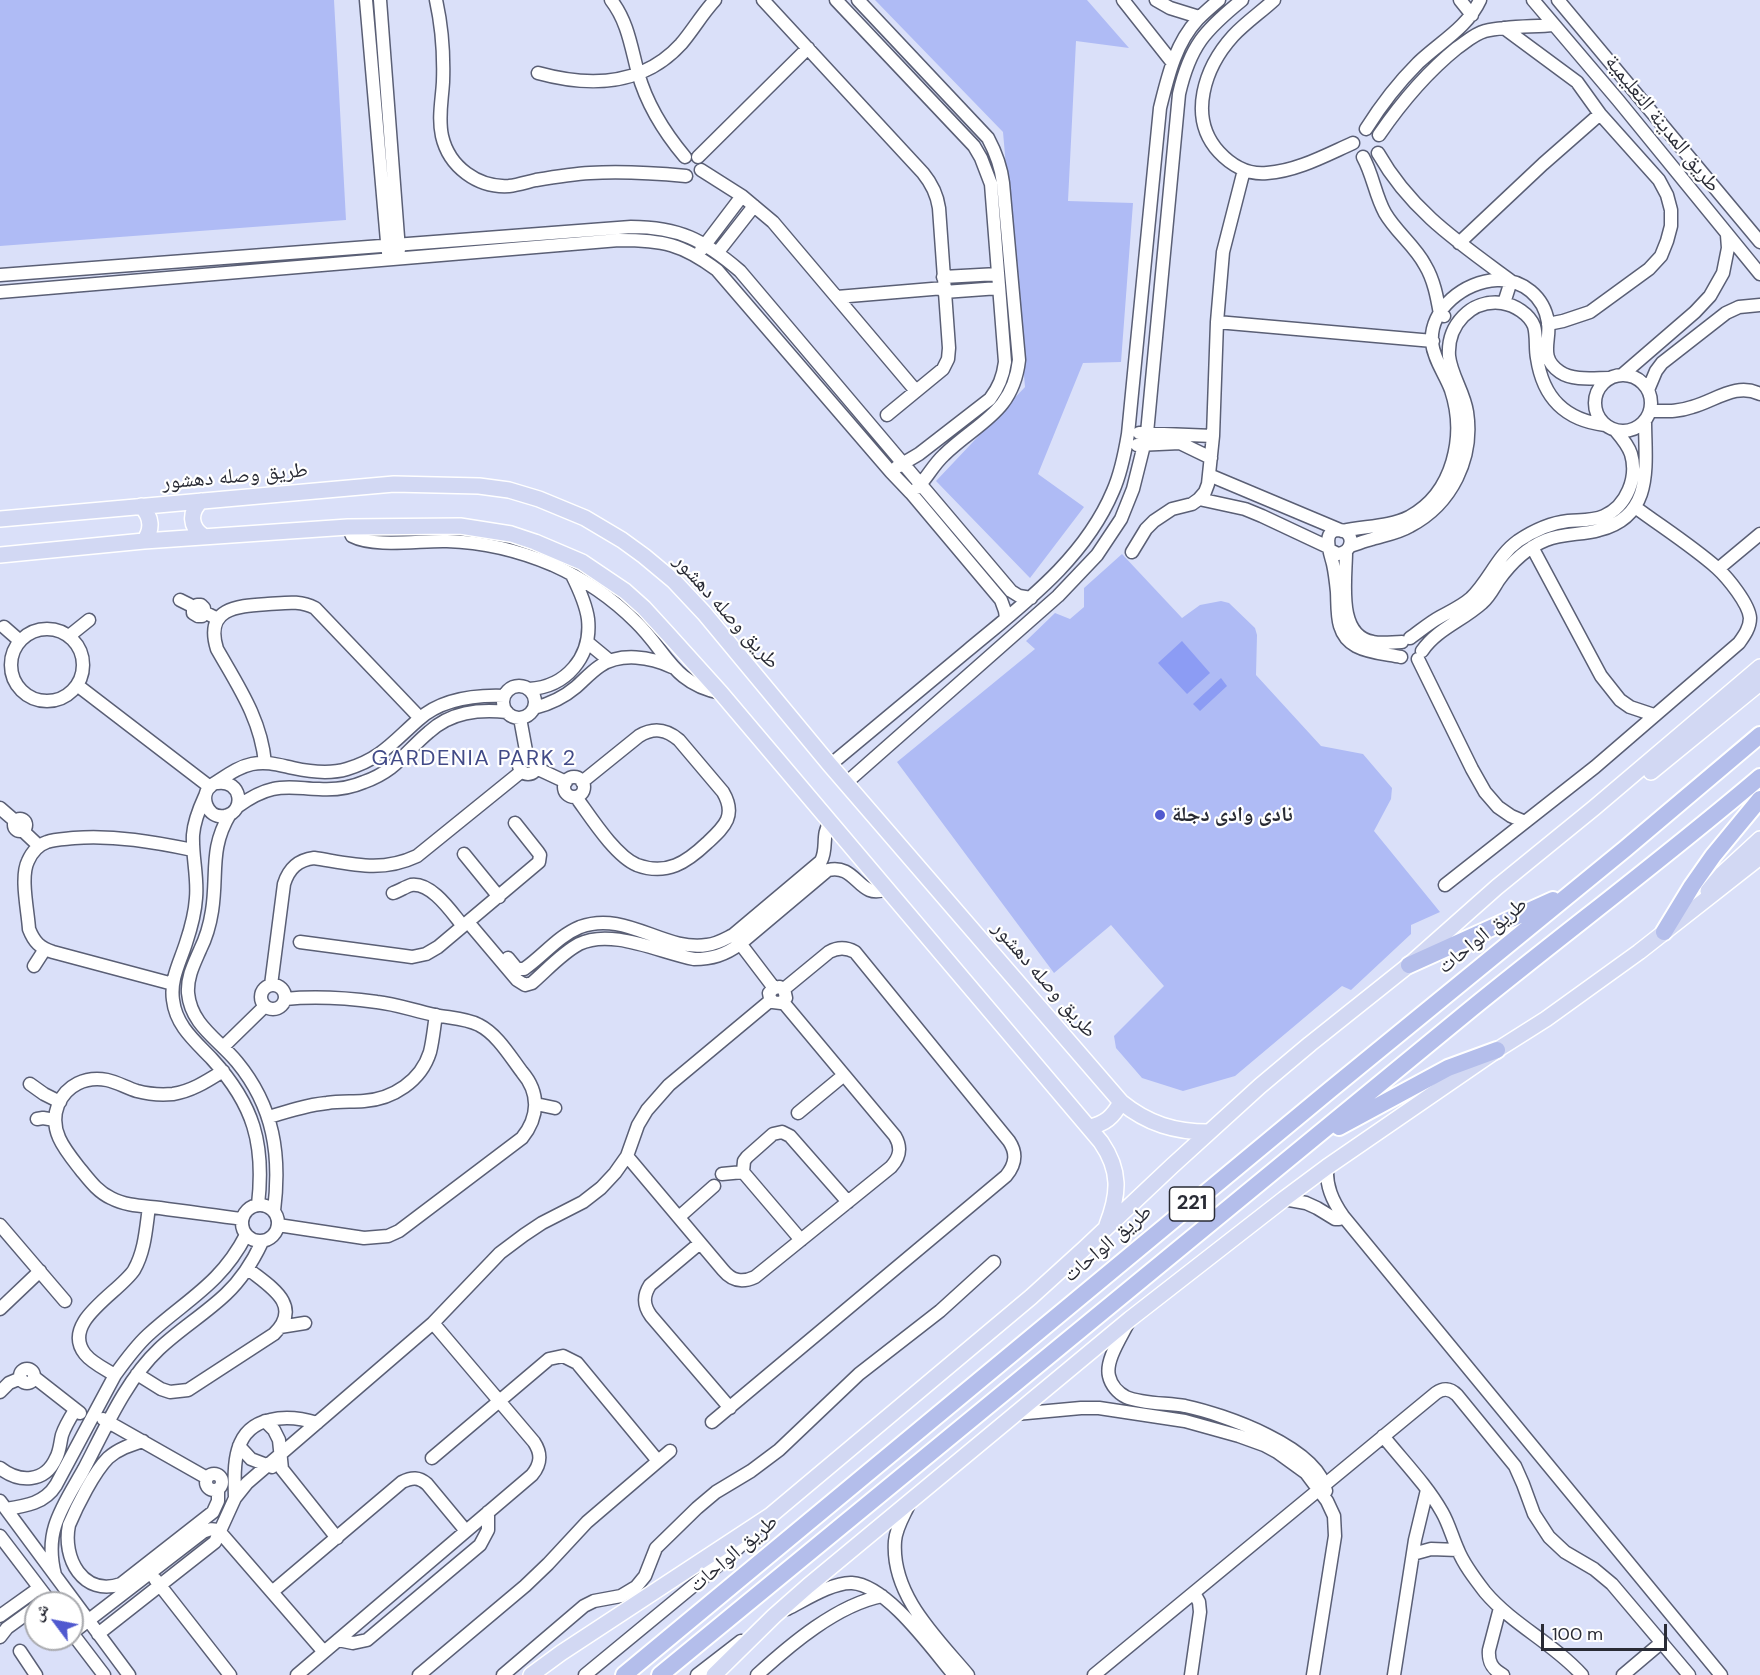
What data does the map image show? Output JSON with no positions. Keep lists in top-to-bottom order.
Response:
{
  "streets": {
    "highway": ["طريق الواحات", "221"],
    "main road": ["طريق وصله دهشور"],
    "street": ["طريق المدينة التعليمية"]
  },
  "districts": ["GARDENIA PARK 2"],
  "places": ["نادى وادى دجلة"],
  "scale_bar": "100 m",
  "north": "top left"
}
